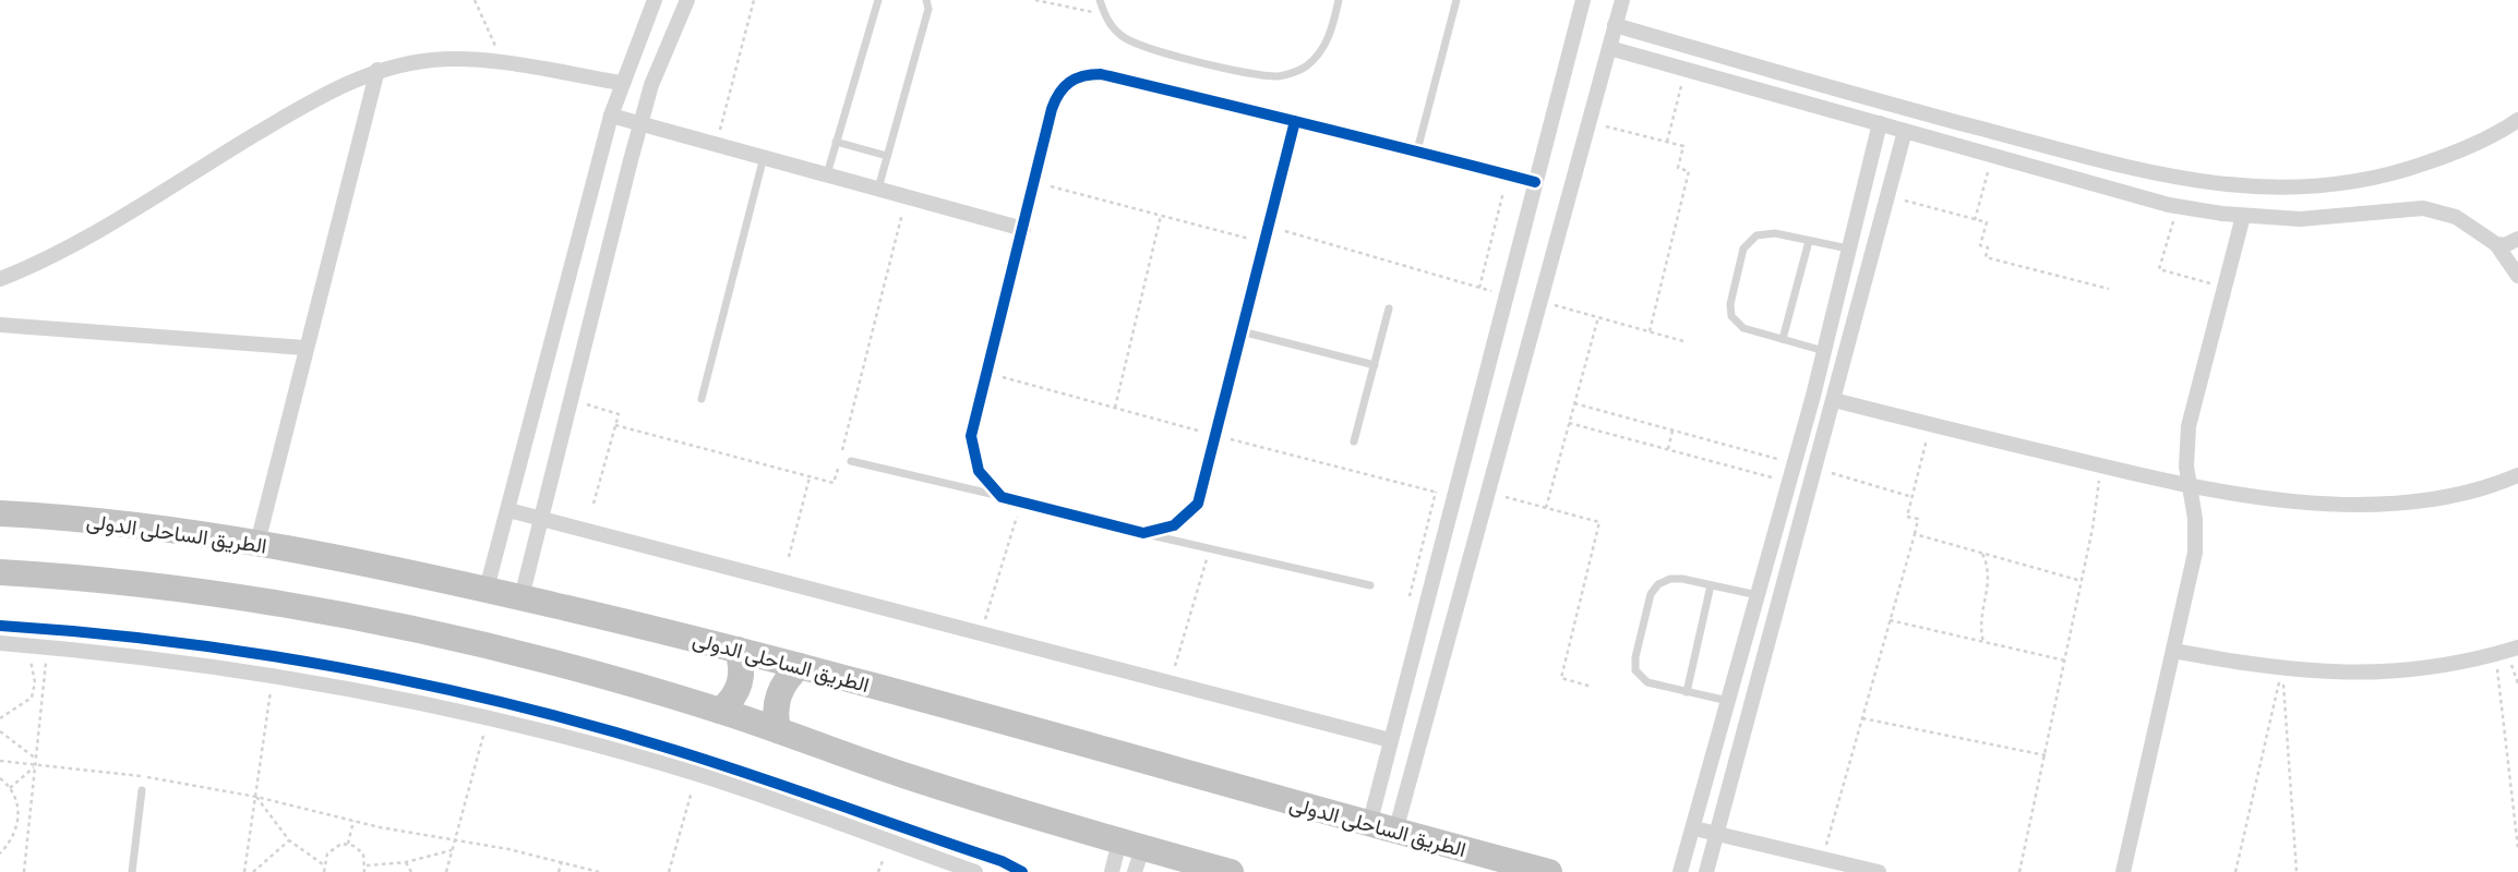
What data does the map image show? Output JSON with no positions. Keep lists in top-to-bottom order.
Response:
{
  "streets": {
    "highway": ["الطريق الساحلى الدولى"]
  }
}
